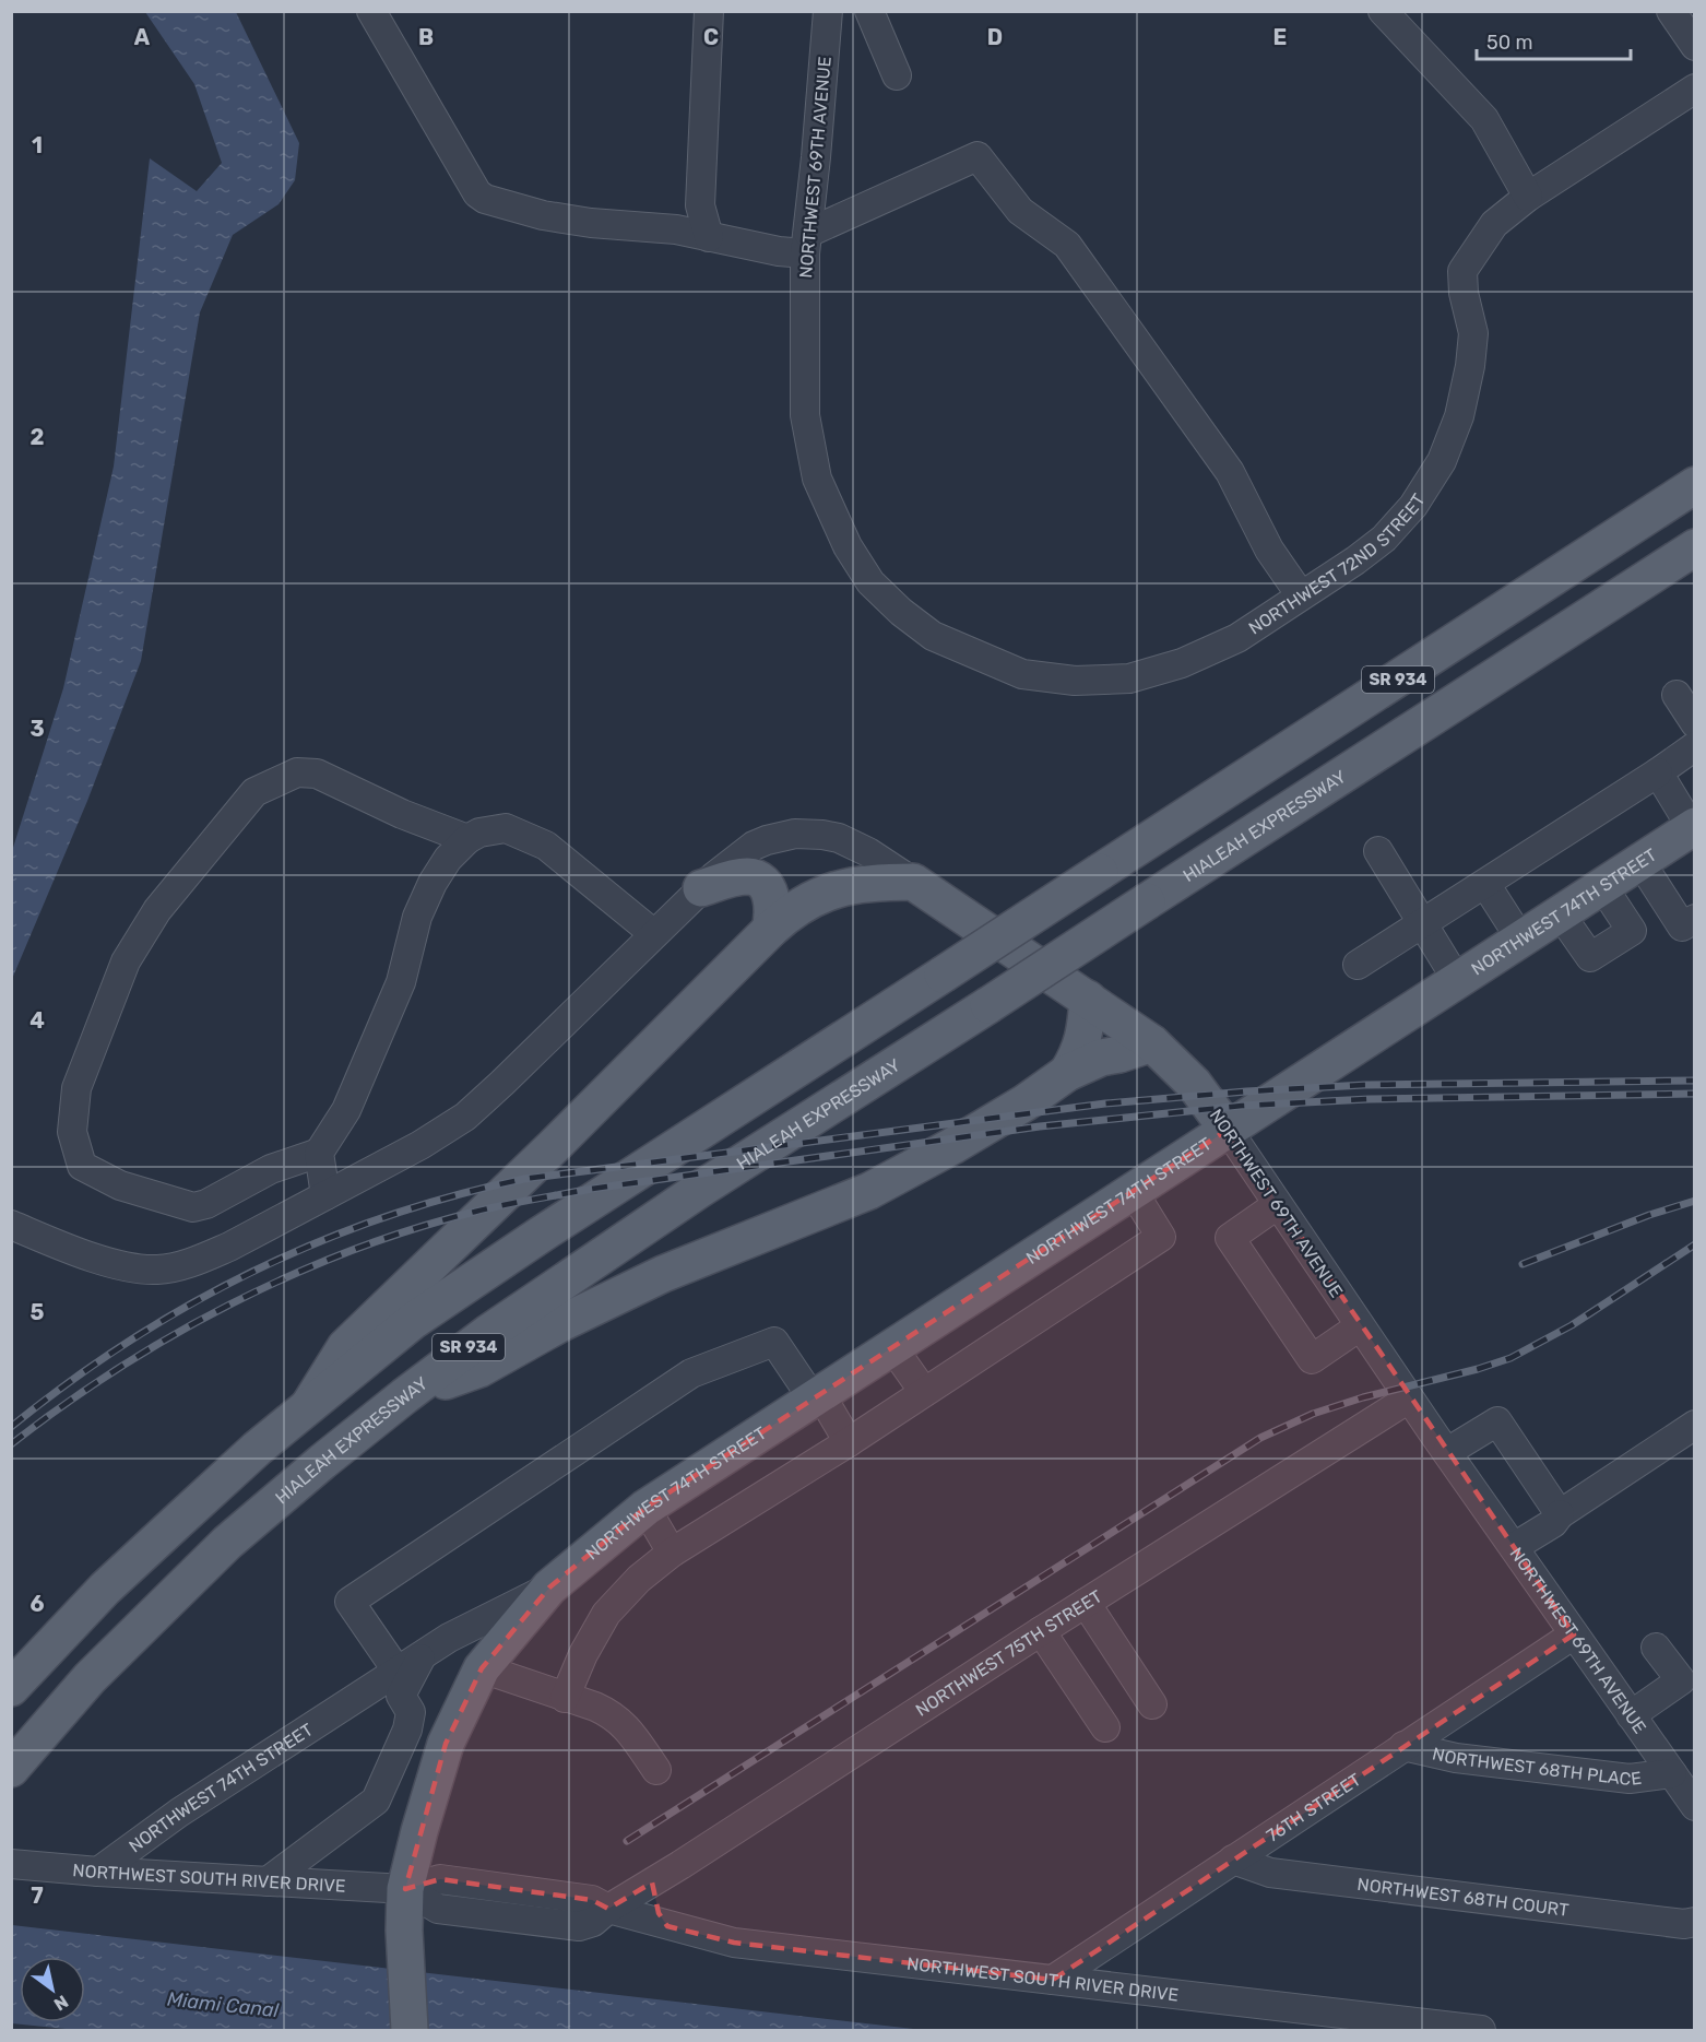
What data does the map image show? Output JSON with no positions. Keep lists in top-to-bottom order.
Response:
{
  "streets": {
    "main road": [
      "NORTHWEST 69TH AVENUE",
      "SR 934",
      "HIALEAH EXPRESSWAY",
      "NORTHWEST 74TH STREET"
    ],
    "street": [
      "NORTHWEST 72ND STREET",
      "NORTHWEST 75TH STREET",
      "NORTHWEST 68TH PLACE",
      "76TH STREET",
      "NORTHWEST SOUTH RIVER DRIVE",
      "NORTHWEST 68TH COURT"
    ]
  },
  "crossings": [
    ["NORTHWEST 69TH AVENUE", "NORTHWEST 72ND STREET"],
    ["NORTHWEST 69TH AVENUE", "NORTHWEST 74TH STREET"],
    ["NORTHWEST 69TH AVENUE", "NORTHWEST 75TH STREET"],
    ["NORTHWEST 69TH AVENUE", "NORTHWEST 68TH PLACE"],
    ["NORTHWEST 69TH AVENUE", "76TH STREET"],
    ["NORTHWEST 74TH STREET", "NORTHWEST SOUTH RIVER DRIVE"],
    ["NORTHWEST 75TH STREET", "NORTHWEST SOUTH RIVER DRIVE"],
    ["NORTHWEST 68TH PLACE", "76TH STREET"],
    ["76TH STREET", "NORTHWEST SOUTH RIVER DRIVE"],
    ["76TH STREET", "NORTHWEST 68TH COURT"]
  ],
  "water": ["Miami Canal"],
  "scale_bar": "50 m",
  "north": "bottom right",
  "grid": {
    "columns": [
      "A",
      "B",
      "C",
      "D",
      "E"
    ],
    "rows": [
      "1",
      "2",
      "3",
      "4",
      "5",
      "6",
      "7"
    ]
  }
}
